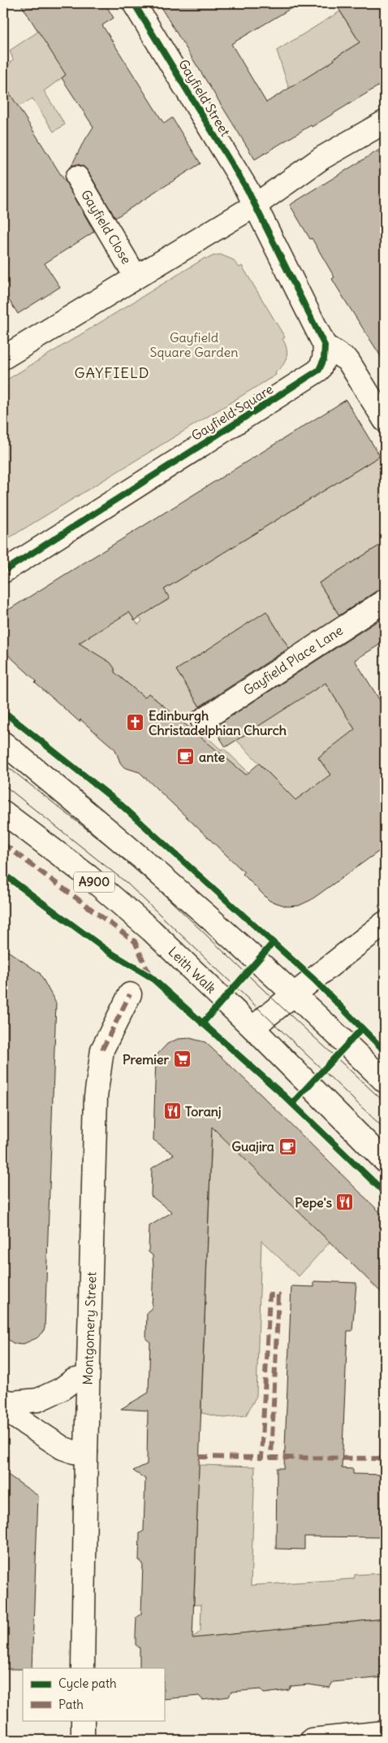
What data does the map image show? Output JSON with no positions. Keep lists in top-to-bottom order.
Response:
{
  "streets": {
    "street": [
      "Gayfield Street",
      "Gayfield Close",
      "Gayfield Square",
      "Gayfield Place Lane",
      "A900",
      "Leith Walk",
      "Montgomery Street"
    ]
  },
  "districts": ["GAYFIELD"],
  "parks": ["Gayfield Square Garden"],
  "places": {
    "church": ["Edinburgh Christadelphian Church"],
    "cafe": ["ante", "Guajira"],
    "supermarket": ["Premier"],
    "restaurant": ["Toranj", "Pepe's"]
  },
  "legend": ["Cycle path", "Path"]
}
